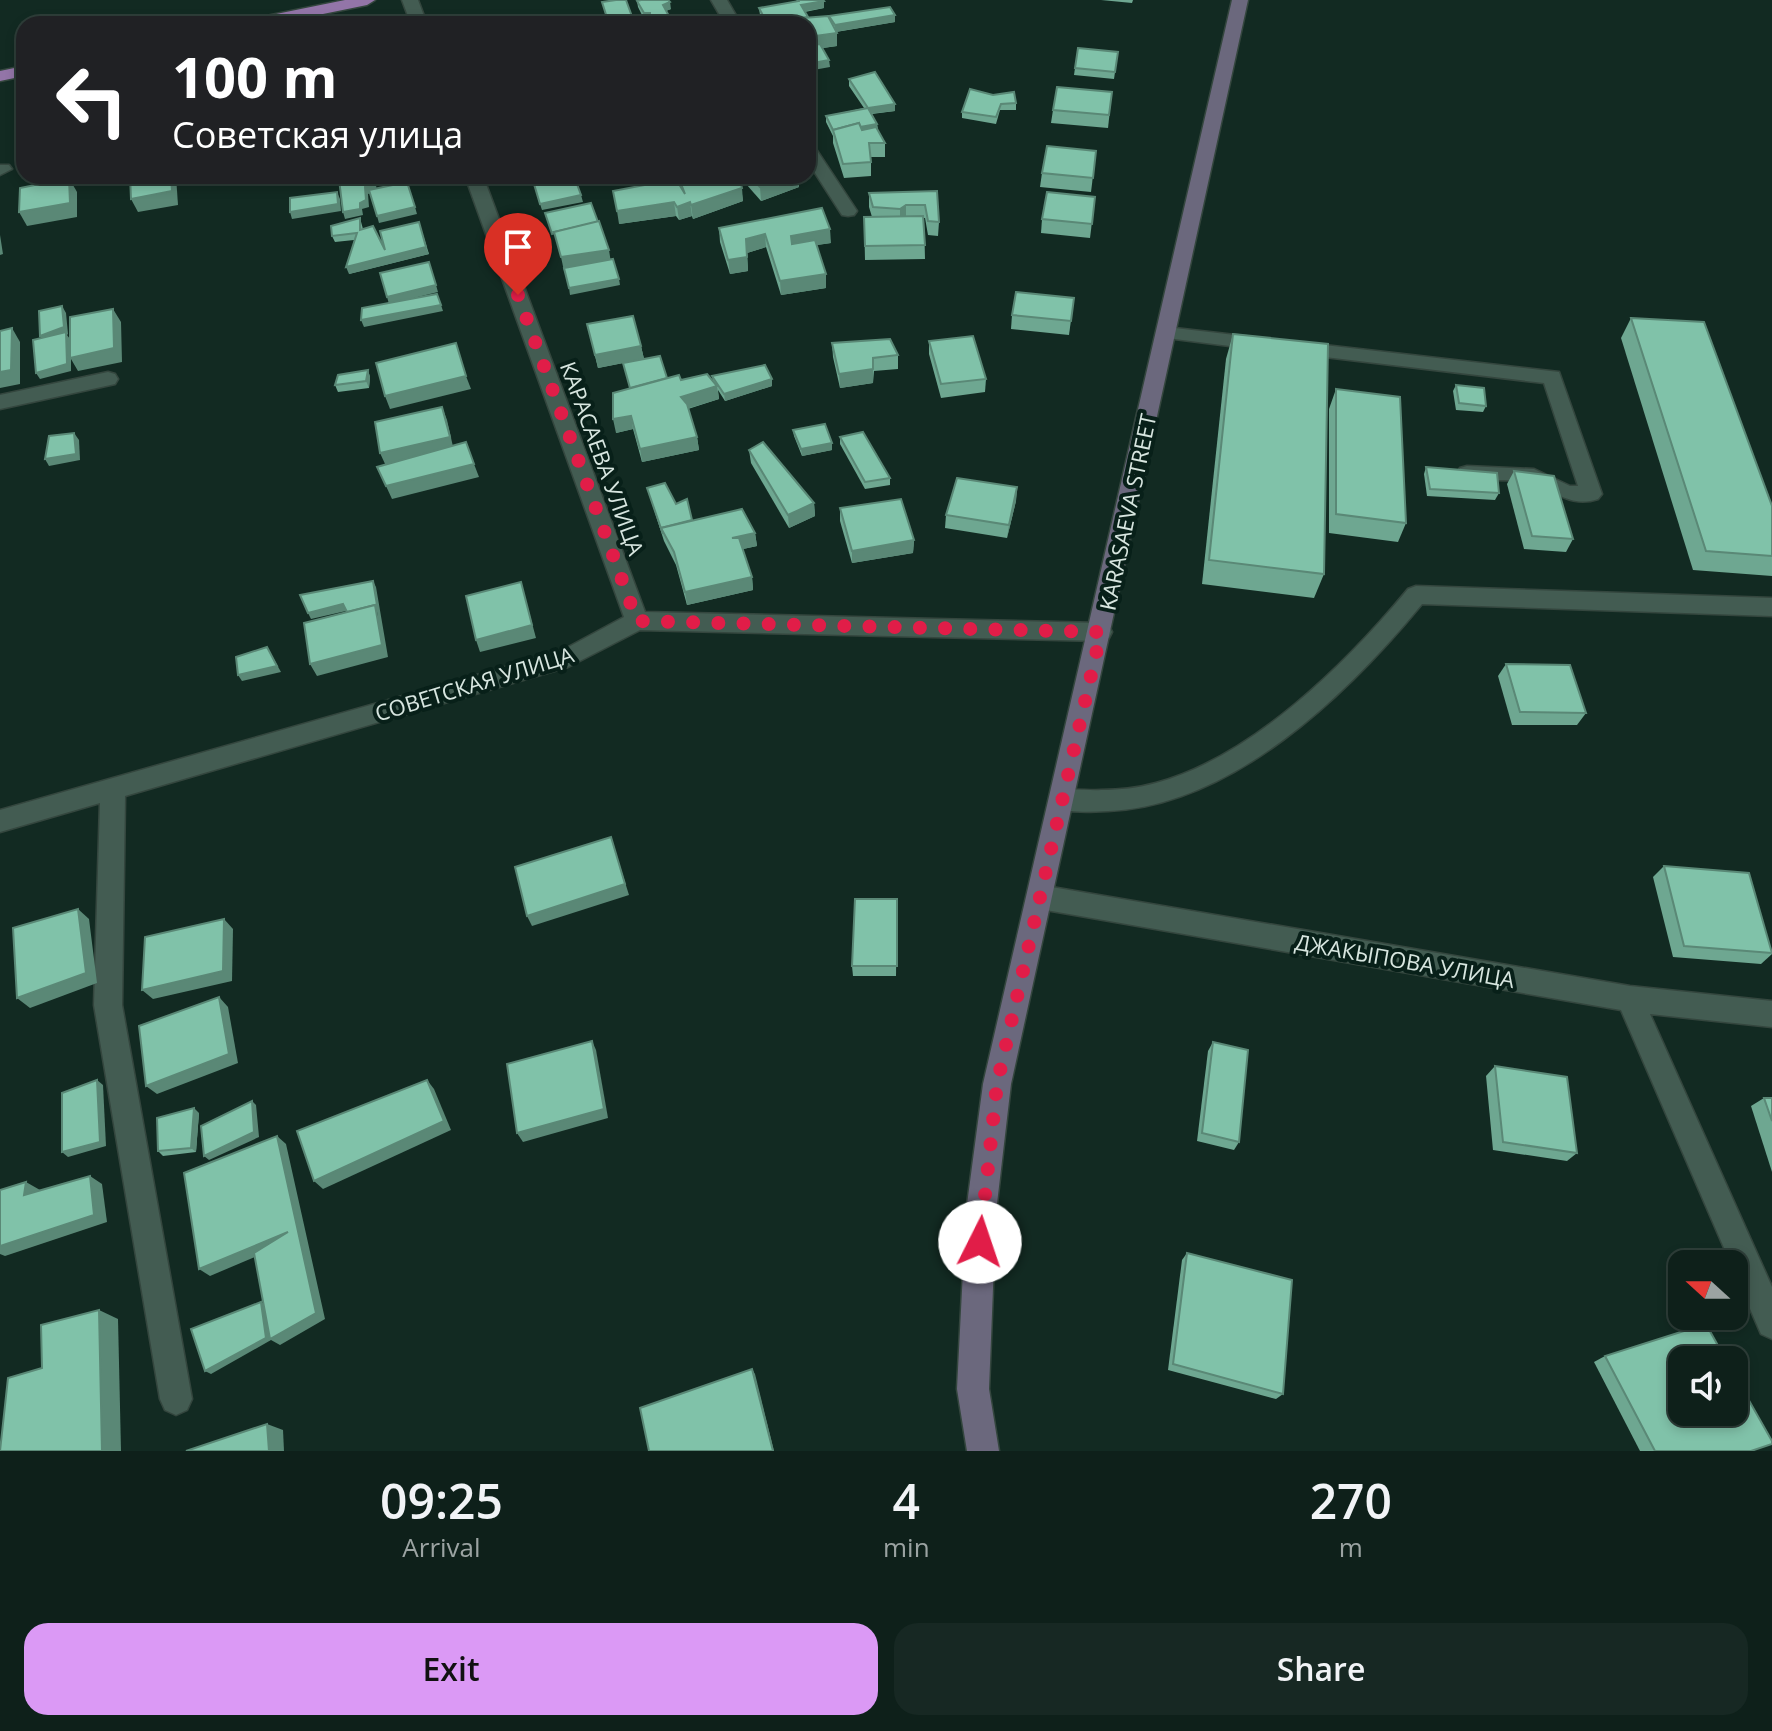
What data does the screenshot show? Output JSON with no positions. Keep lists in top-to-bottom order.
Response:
{
  "streets": {
    "main road": ["KARASAEVA STREET"],
    "street": ["КАРАСАЕВА УЛИЦА", "СОВЕТСКАЯ УЛИЦА", "ДЖАКЫПОВА УЛИЦА"]
  },
  "crossings": [
    ["КАРАСАЕВА УЛИЦА", "СОВЕТСКАЯ УЛИЦА"],
    ["KARASAEVA STREET", "СОВЕТСКАЯ УЛИЦА"],
    ["KARASAEVA STREET", "ДЖАКЫПОВА УЛИЦА"]
  ],
  "north": "left",
  "page": {
    "turn": ["100 m", "Советская улица"],
    "eta": [
      "09:25",
      "Arrival",
      "4",
      "min",
      "270",
      "m"
    ],
    "buttons": ["Exit", "Share"]
  }
}
